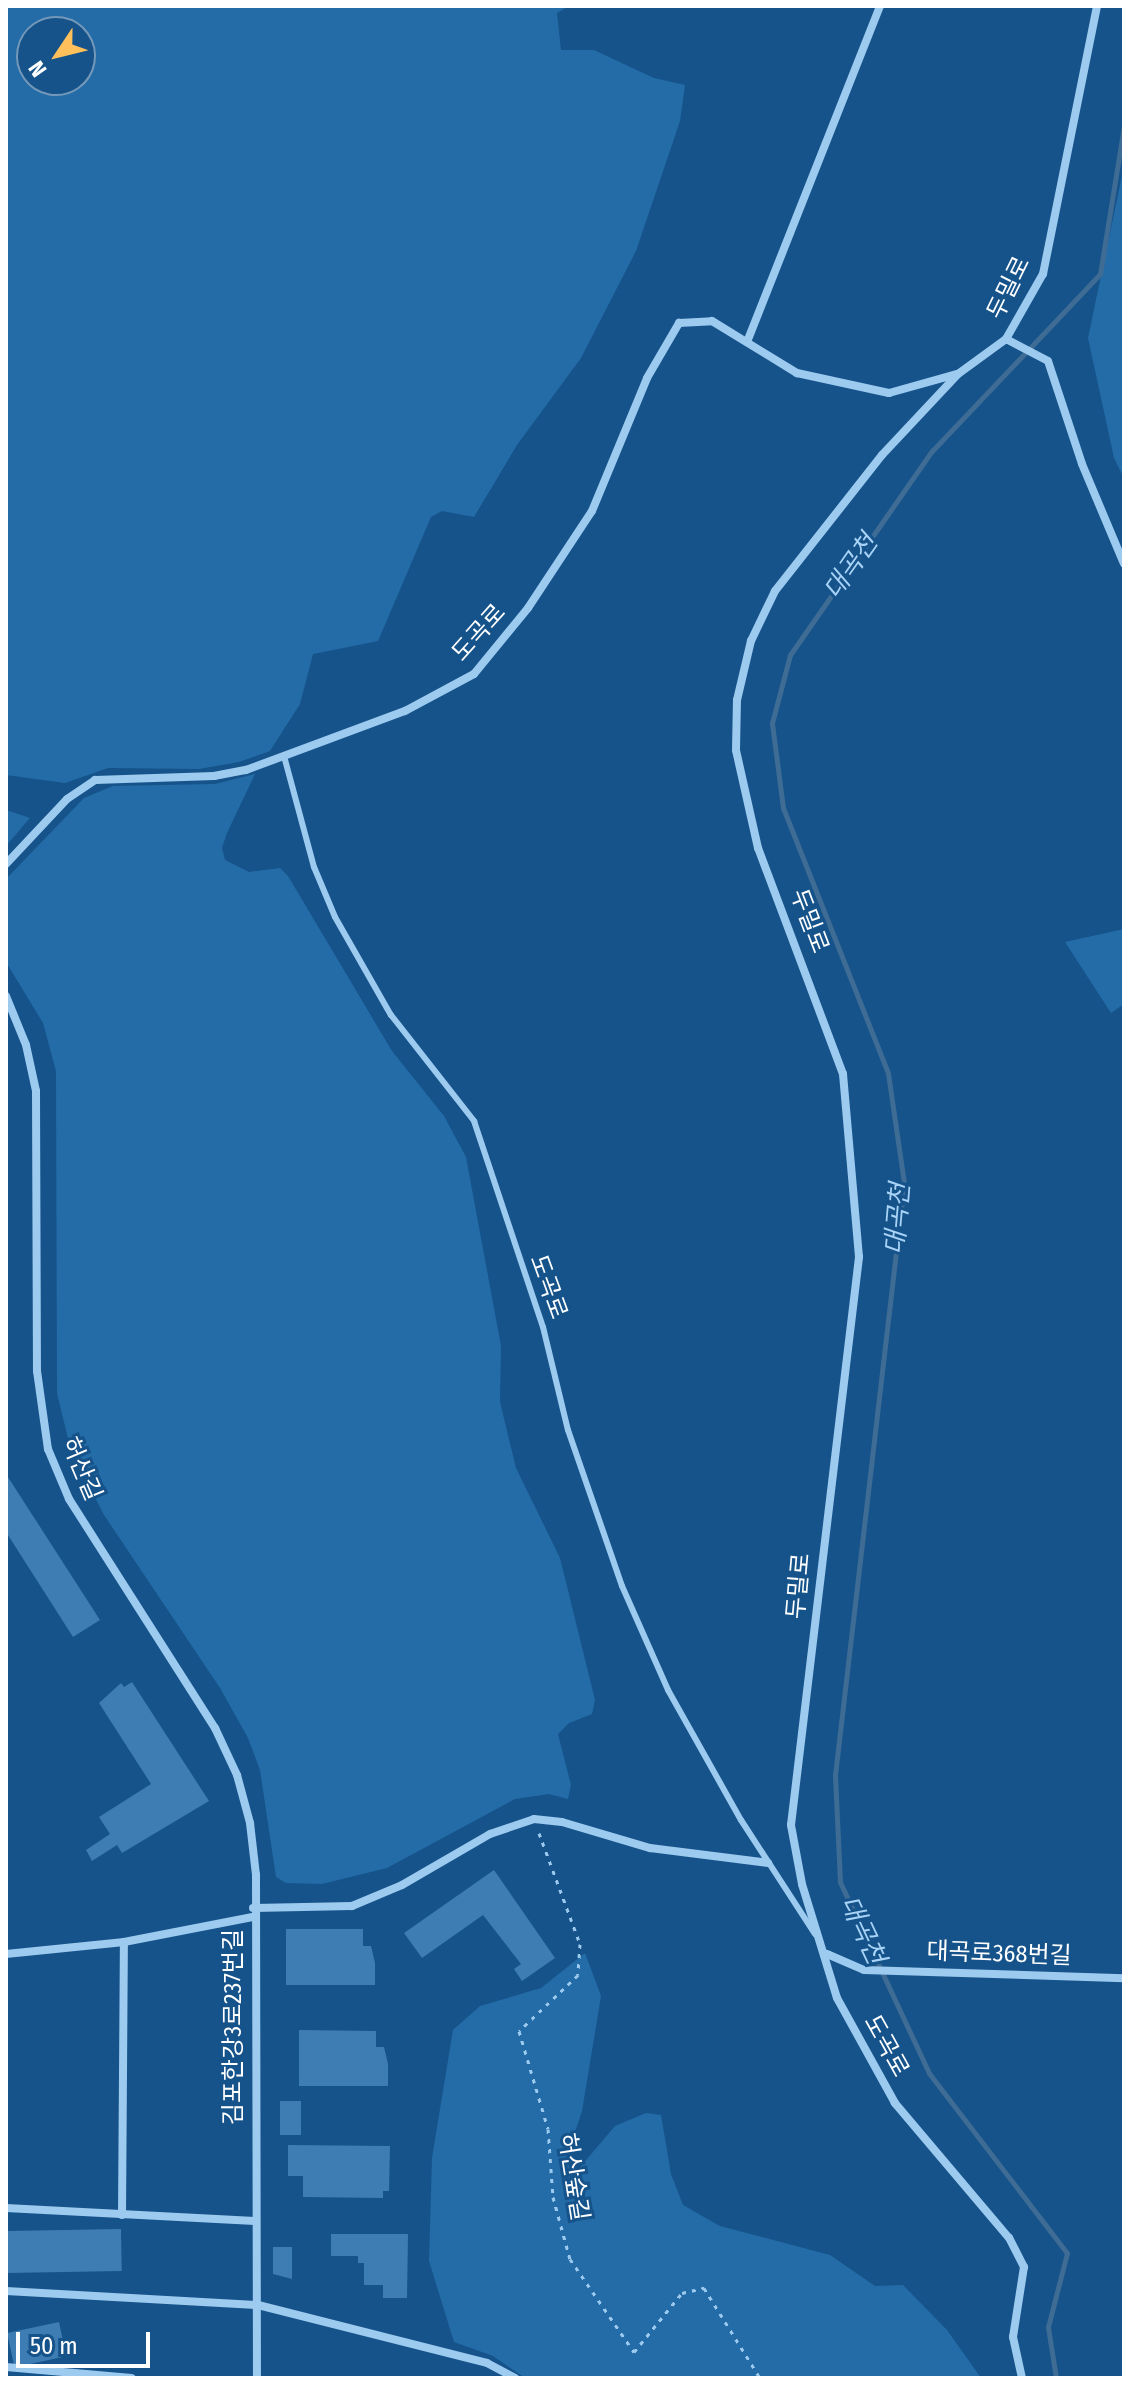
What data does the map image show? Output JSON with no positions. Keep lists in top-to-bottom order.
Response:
{
  "streets": {
    "street": [
      "두밀로",
      "도곡로",
      "허산길",
      "대곡로368번길",
      "김포한강3로237번길"
    ],
    "path": ["허산숲길"]
  },
  "crossings": [
    ["두밀로", "도곡로"],
    ["두밀로", "대곡로368번길"],
    ["도곡로", "대곡로368번길"],
    ["허산길", "김포한강3로237번길"]
  ],
  "water": ["대곡천"],
  "scale_bar": "50 m",
  "north": "bottom left"
}
